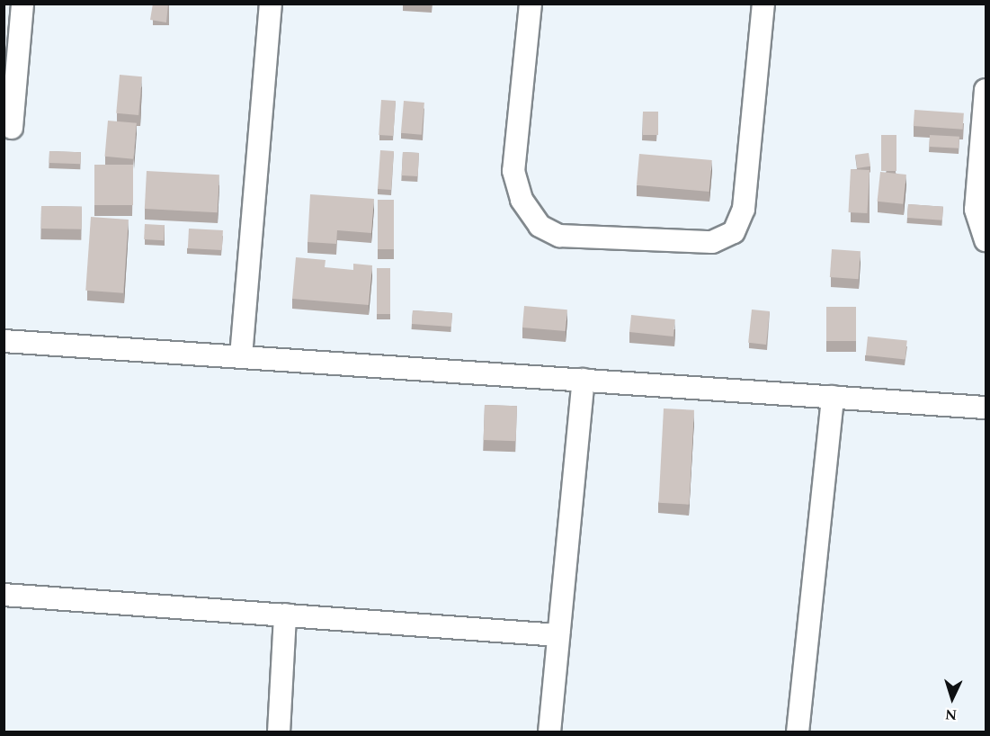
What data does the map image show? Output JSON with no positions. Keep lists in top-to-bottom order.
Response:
{
  "north": "bottom"
}
